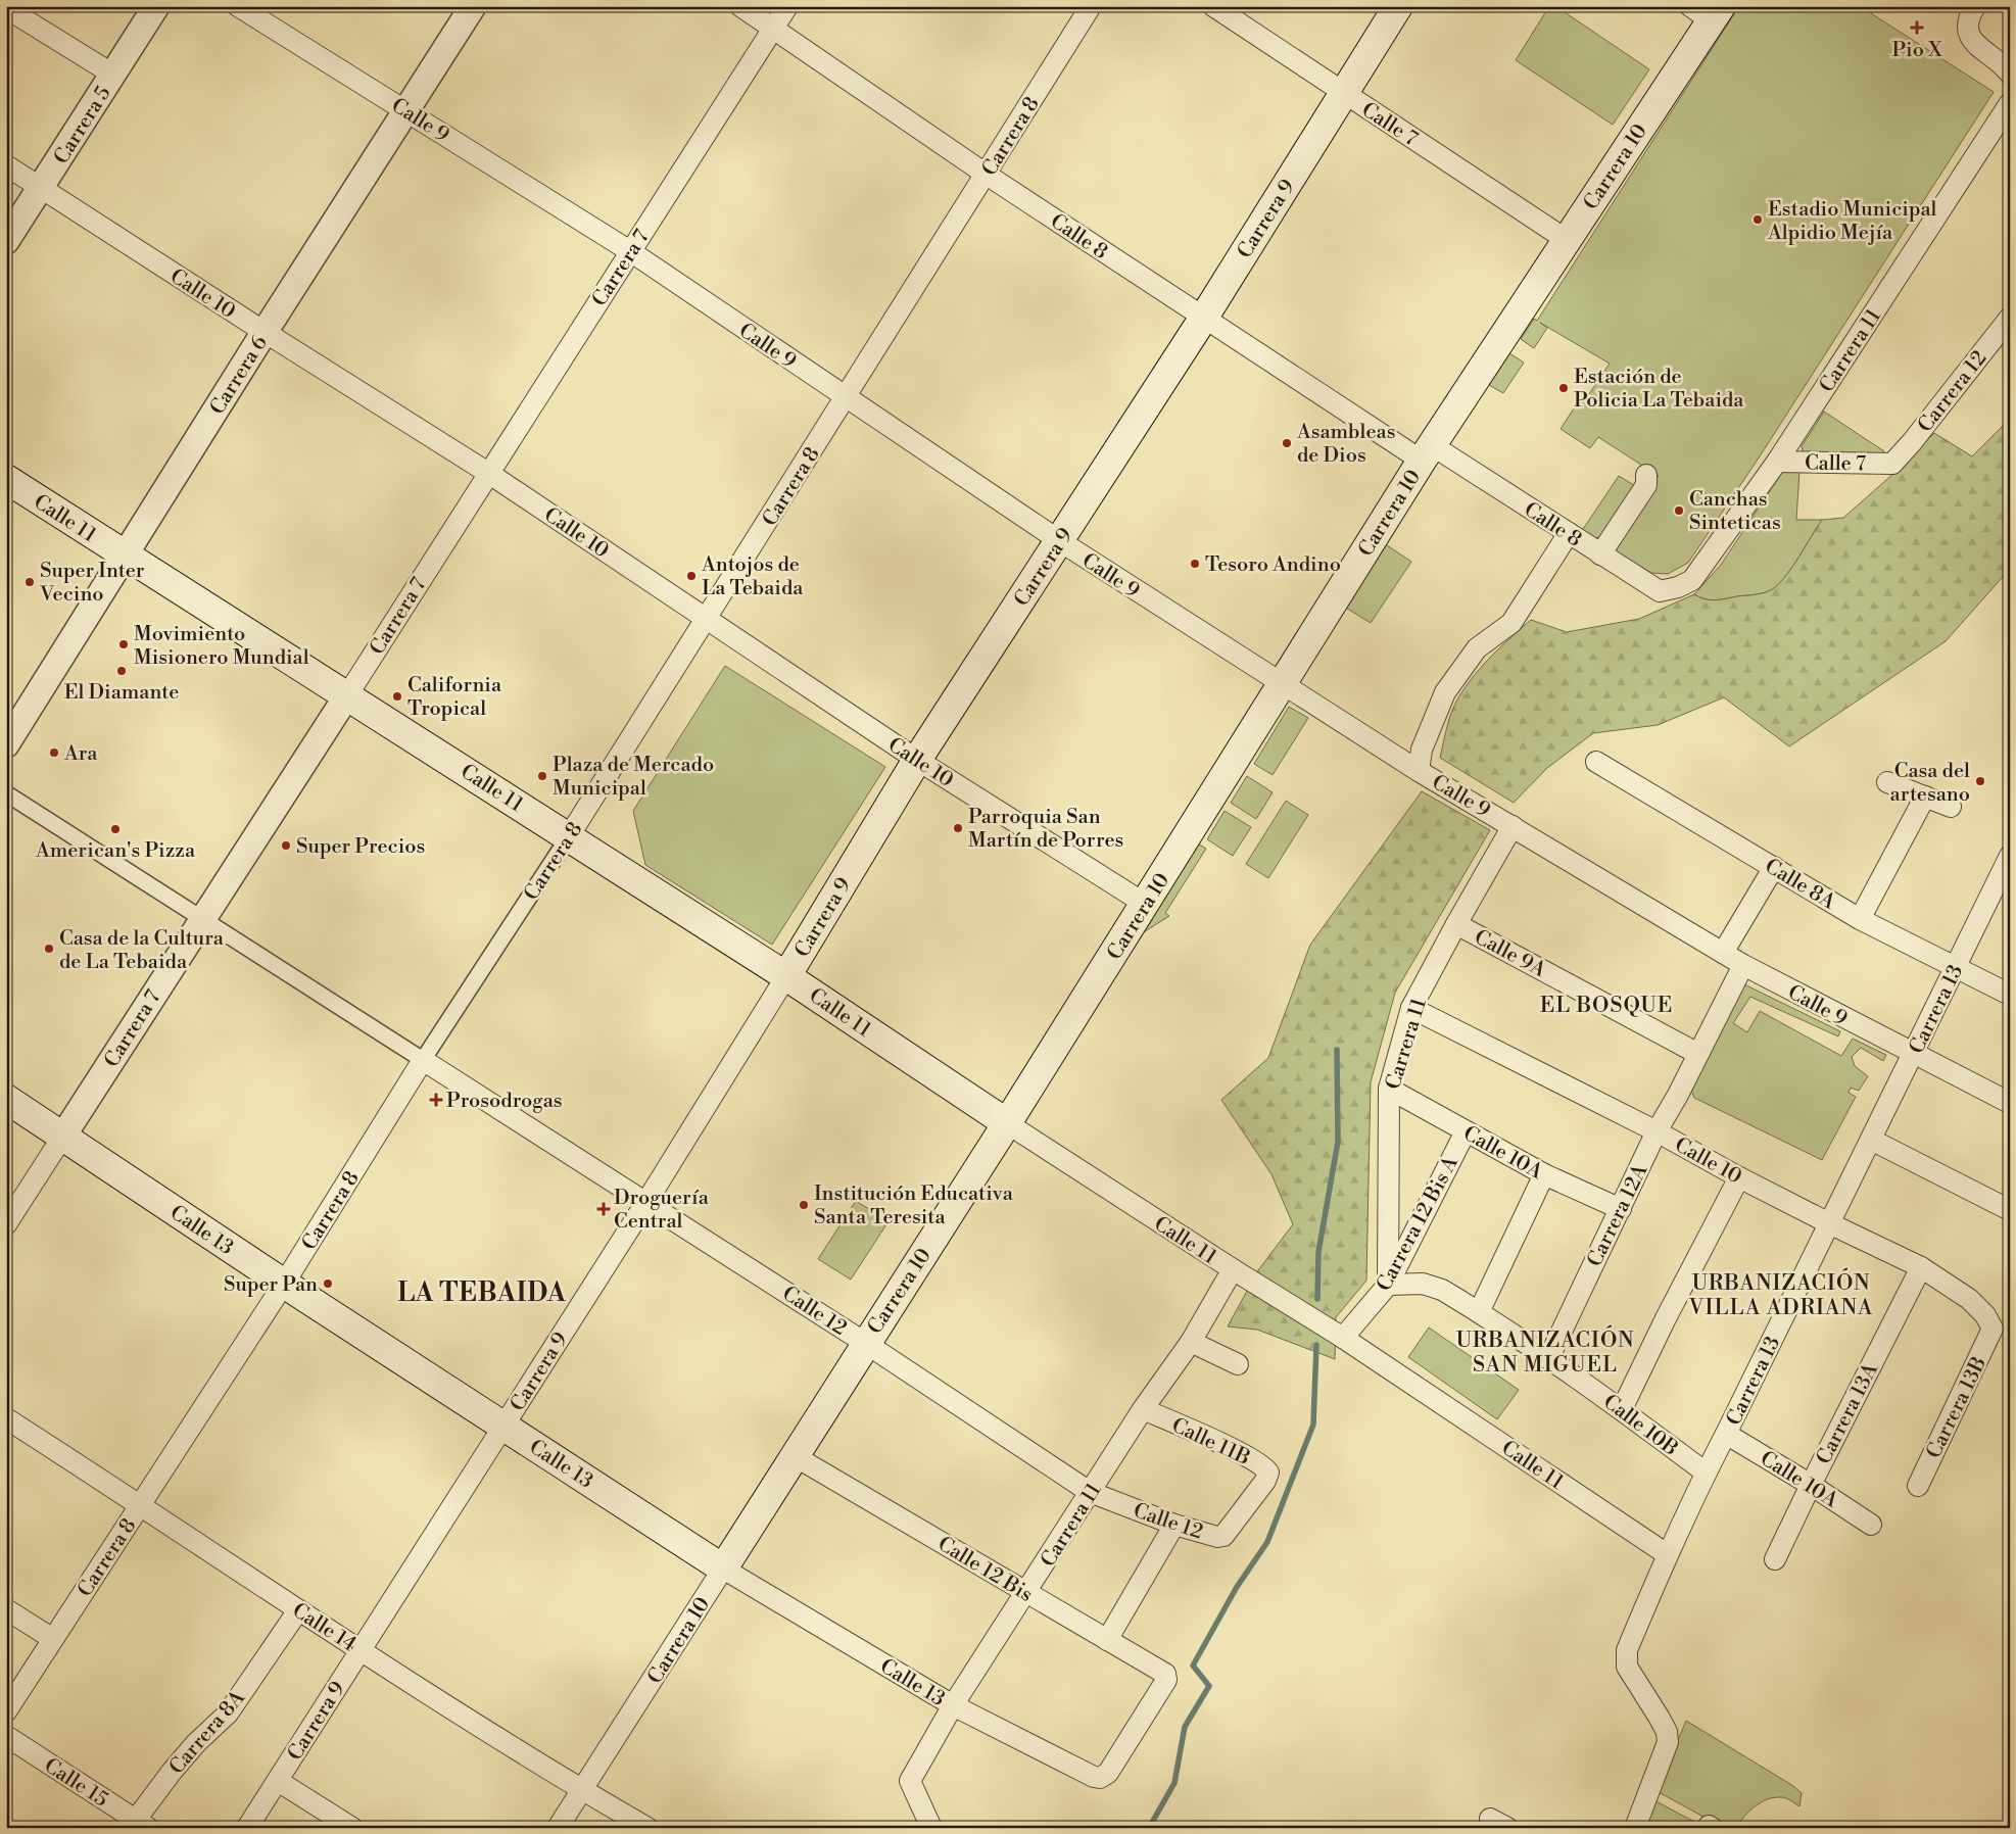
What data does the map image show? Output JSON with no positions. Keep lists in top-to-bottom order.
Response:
{
  "streets": {
    "main road": [
      "Carrera 10",
      "Carrera 9",
      "Calle 11",
      "Calle 13"
    ],
    "street": [
      "Calle 9",
      "Calle 7",
      "Carrera 5",
      "Carrera 8",
      "Calle 8",
      "Carrera 7",
      "Calle 10",
      "Carrera 11",
      "Carrera 6",
      "Carrera 12",
      "Calle 8A",
      "Calle 9A",
      "Carrera 13",
      "Calle 10A",
      "Carrera 12A",
      "Carrera 12 Bis A",
      "Calle 12",
      "Carrera 13B",
      "Carrera 13A",
      "Calle 10B",
      "Calle 11B",
      "Calle 12 Bis",
      "Calle 14",
      "Carrera 8A",
      "Calle 15"
    ]
  },
  "crossings": [
    ["Calle 9", "Carrera 8"],
    ["Calle 9", "Carrera 10"],
    ["Calle 9", "Carrera 9"],
    ["Calle 9", "Carrera 7"],
    ["Calle 9", "Carrera 11"],
    ["Calle 9", "Carrera 6"],
    ["Calle 9", "Carrera 13"],
    ["Calle 9", "Carrera 12A"],
    ["Calle 7", "Carrera 10"],
    ["Calle 7", "Carrera 9"],
    ["Calle 7", "Carrera 11"],
    ["Calle 7", "Carrera 12"],
    ["Carrera 5", "Calle 10"],
    ["Carrera 8", "Calle 8"],
    ["Carrera 8", "Calle 10"],
    ["Carrera 8", "Calle 11"],
    ["Carrera 8", "Calle 13"],
    ["Carrera 8", "Calle 12"],
    ["Carrera 8", "Calle 14"],
    ["Carrera 10", "Calle 8"],
    ["Carrera 10", "Calle 10"],
    ["Carrera 10", "Calle 11"],
    ["Carrera 10", "Calle 13"],
    ["Carrera 10", "Calle 12"],
    ["Carrera 10", "Calle 12 Bis"],
    ["Carrera 10", "Calle 14"],
    ["Carrera 9", "Calle 8"],
    ["Carrera 9", "Calle 10"],
    ["Carrera 9", "Calle 11"],
    ["Carrera 9", "Calle 13"],
    ["Carrera 9", "Calle 12"],
    ["Carrera 9", "Calle 14"],
    ["Calle 8", "Carrera 7"],
    ["Calle 8", "Carrera 11"],
    ["Carrera 7", "Calle 10"],
    ["Carrera 7", "Calle 11"],
    ["Carrera 7", "Calle 13"],
    ["Calle 10", "Carrera 11"],
    ["Calle 10", "Carrera 6"],
    ["Calle 10", "Carrera 13"],
    ["Calle 10", "Carrera 12A"],
    ["Calle 10", "Carrera 13B"],
    ["Calle 10", "Carrera 13A"],
    ["Carrera 11", "Calle 11"],
    ["Carrera 11", "Calle 9A"],
    ["Carrera 11", "Calle 10A"],
    ["Carrera 11", "Carrera 12 Bis A"],
    ["Carrera 11", "Calle 13"],
    ["Carrera 11", "Calle 12"],
    ["Carrera 11", "Calle 10B"],
    ["Carrera 11", "Calle 11B"],
    ["Carrera 11", "Calle 12 Bis"],
    ["Carrera 6", "Calle 11"],
    ["Calle 11", "Carrera 13"],
    ["Calle 11", "Carrera 12 Bis A"],
    ["Calle 8A", "Carrera 13"],
    ["Calle 9A", "Carrera 12A"],
    ["Carrera 13", "Calle 10A"],
    ["Carrera 13", "Calle 10B"],
    ["Calle 10A", "Carrera 12A"],
    ["Calle 10A", "Carrera 12 Bis A"],
    ["Calle 10A", "Carrera 13A"],
    ["Carrera 12A", "Calle 10B"],
    ["Carrera 12 Bis A", "Calle 10B"],
    ["Calle 13", "Calle 12 Bis"],
    ["Calle 12", "Calle 11B"],
    ["Calle 14", "Carrera 8A"],
    ["Carrera 8A", "Calle 15"]
  ],
  "districts": [
    "EL BOSQUE",
    "URBANIZACIÓN VILLA ADRIANA",
    "LA TEBAIDA",
    "URBANIZACIÓN SAN MIGUEL"
  ],
  "places": {
    "health": ["Pio X", "Prosodrogas", "Droguería Central"],
    "other": [
      "Estadio Municipal Alpidio Mejía",
      "Estación de Policia La Tebaida",
      "Asambleas de Dios",
      "Canchas Sinteticas",
      "Tesoro Andino",
      "Antojos de La Tebaida",
      "Super Inter Vecino",
      "Movimiento Misionero Mundial",
      "El Diamante",
      "California Tropical",
      "Ara",
      "Plaza de Mercado Municipal",
      "Casa del artesano",
      "Parroquia San Martín de Porres",
      "American's Pizza",
      "Super Precios",
      "Casa de la Cultura de La Tebaida",
      "Institución Educativa Santa Teresita",
      "Super Pan"
    ]
  }
}
